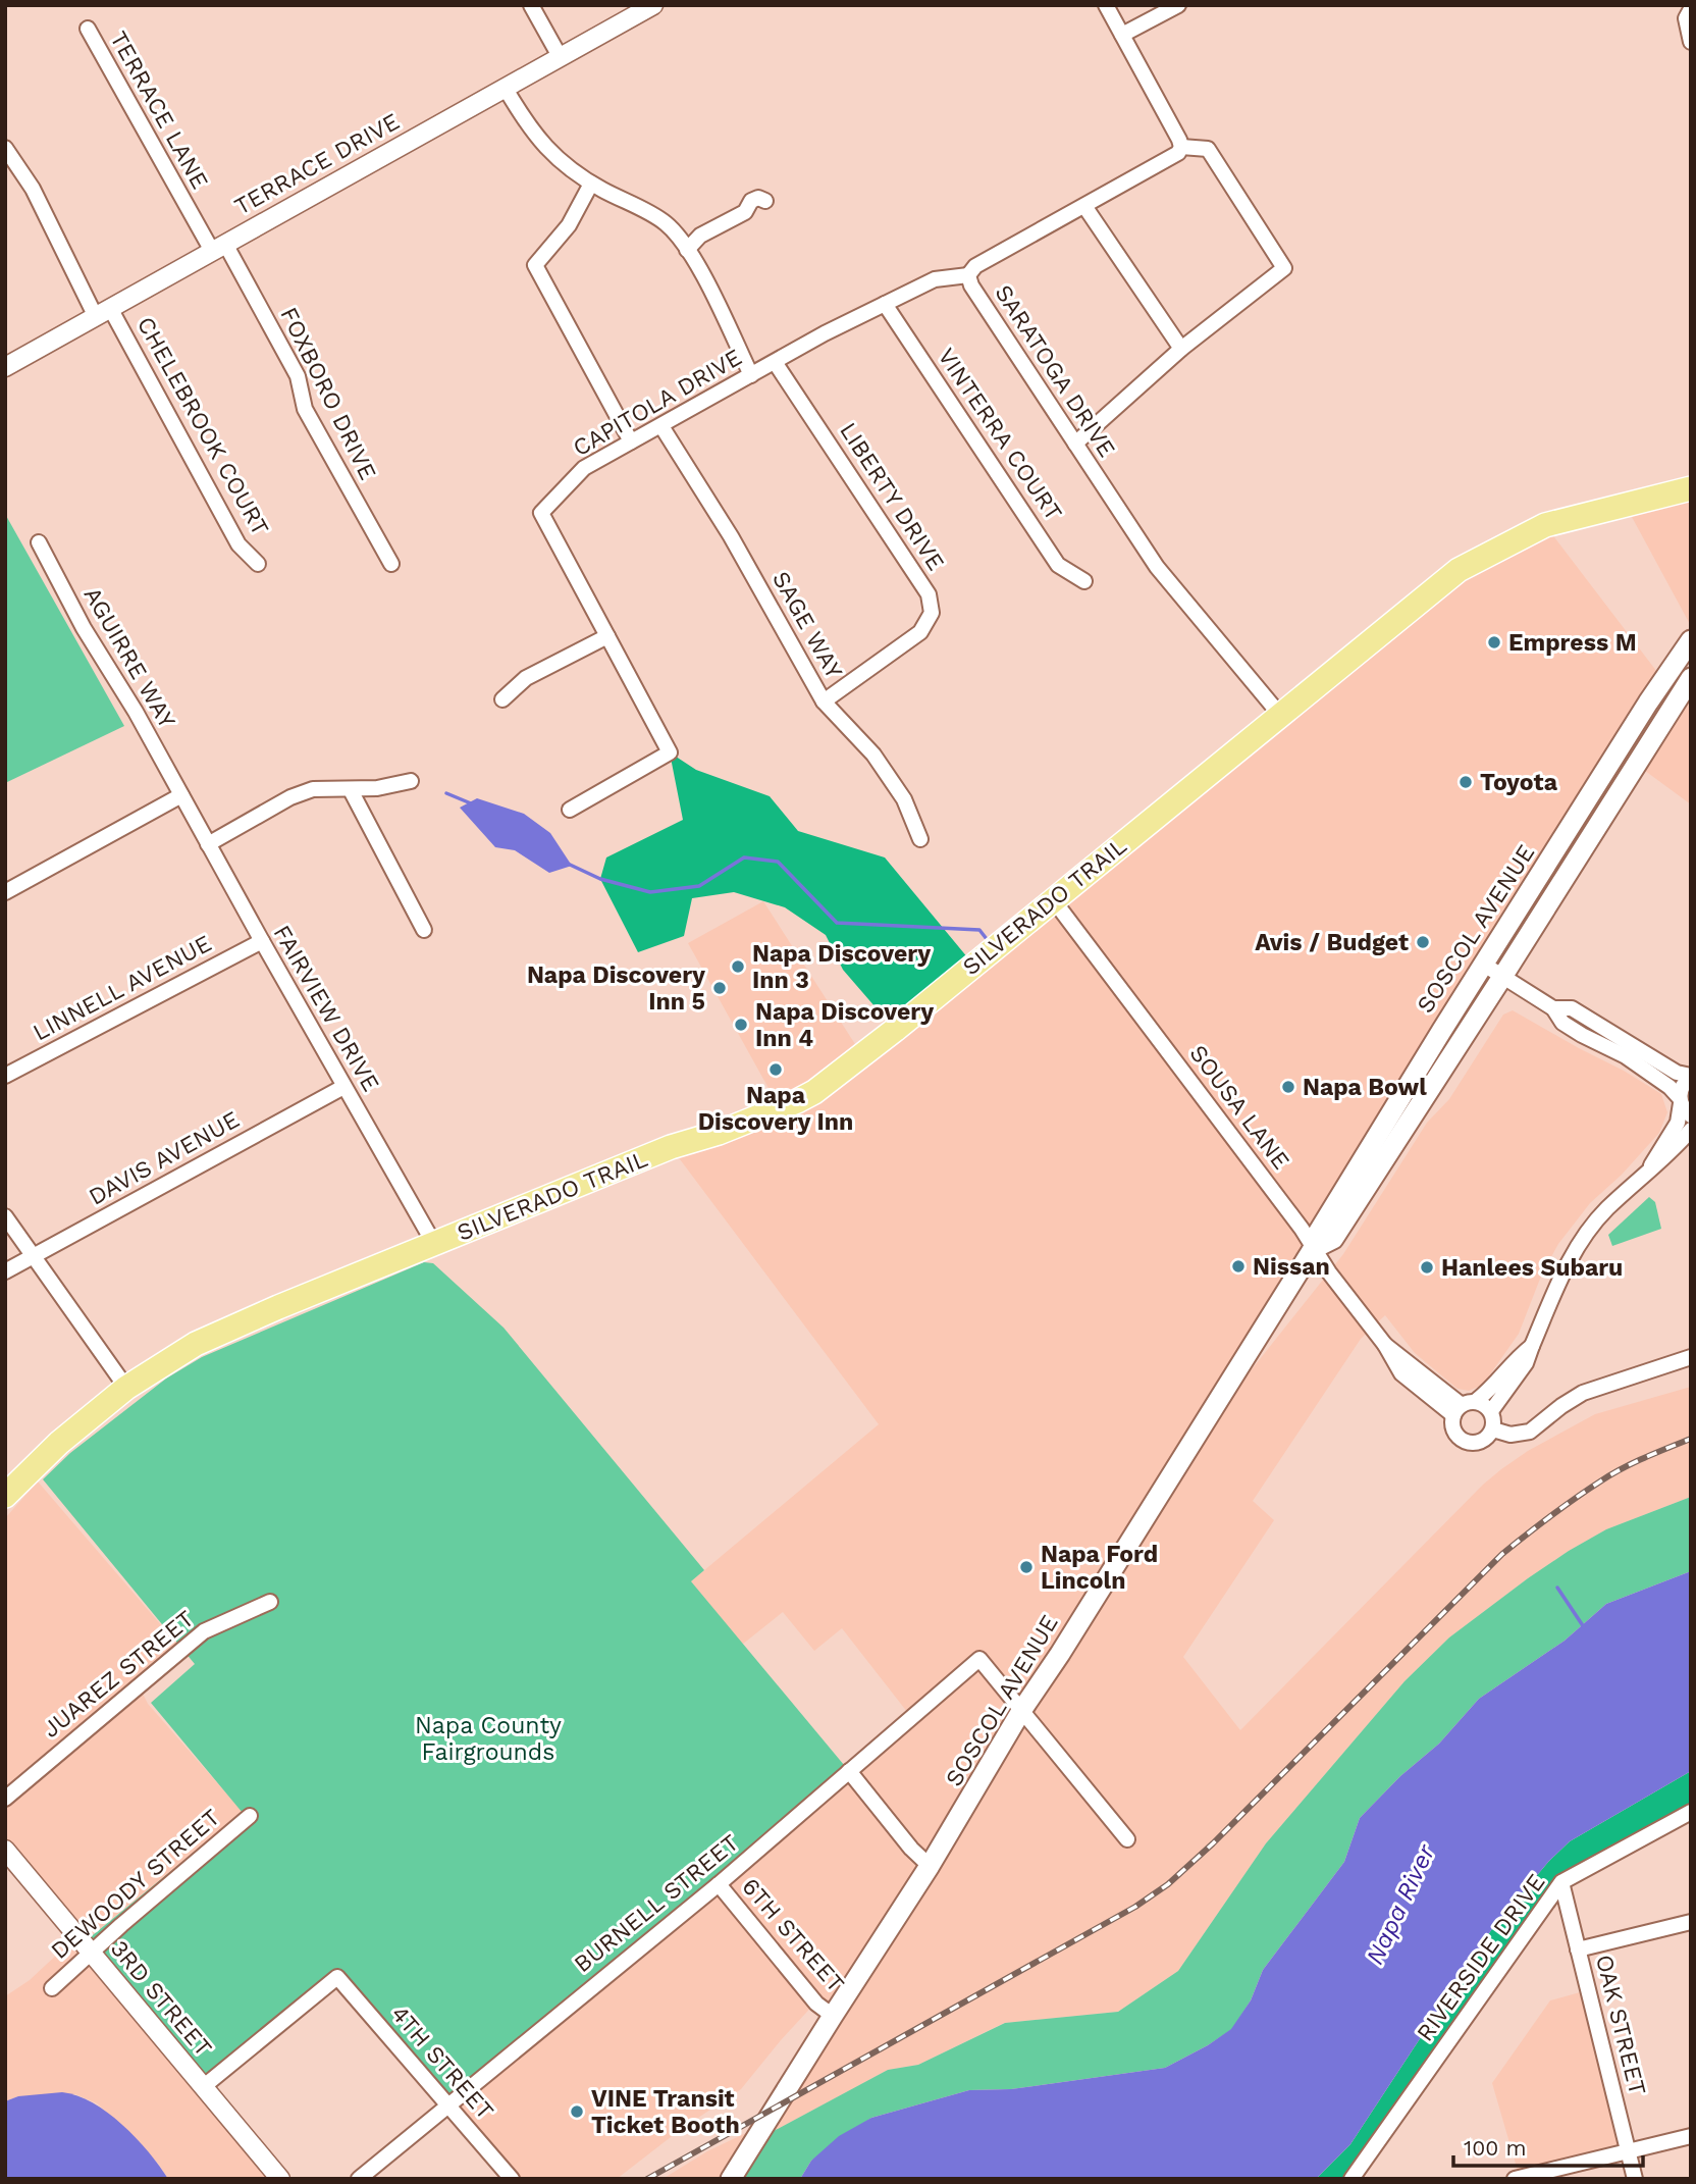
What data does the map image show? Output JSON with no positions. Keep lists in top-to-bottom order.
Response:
{
  "streets": {
    "main road": ["SILVERADO TRAIL", "SOSCOL AVENUE"],
    "street": [
      "TERRACE LANE",
      "TERRACE DRIVE",
      "SARATOGA DRIVE",
      "FOXBORO DRIVE",
      "CAPITOLA DRIVE",
      "CHELEBROOK COURT",
      "VINTERRA COURT",
      "LIBERTY DRIVE",
      "SAGE WAY",
      "AGUIRRE WAY",
      "LINNELL AVENUE",
      "FAIRVIEW DRIVE",
      "SOUSA LANE",
      "DAVIS AVENUE",
      "JUAREZ STREET",
      "DEWOODY STREET",
      "BURNELL STREET",
      "6TH STREET",
      "RIVERSIDE DRIVE",
      "3RD STREET",
      "OAK STREET",
      "4TH STREET"
    ]
  },
  "crossings": [
    ["TERRACE LANE", "TERRACE DRIVE"],
    ["TERRACE LANE", "FOXBORO DRIVE"],
    ["TERRACE DRIVE", "FOXBORO DRIVE"],
    ["TERRACE DRIVE", "CHELEBROOK COURT"],
    ["SARATOGA DRIVE", "CAPITOLA DRIVE"],
    ["SARATOGA DRIVE", "SILVERADO TRAIL"],
    ["CAPITOLA DRIVE", "VINTERRA COURT"],
    ["CAPITOLA DRIVE", "LIBERTY DRIVE"],
    ["CAPITOLA DRIVE", "SAGE WAY"],
    ["LIBERTY DRIVE", "SAGE WAY"],
    ["AGUIRRE WAY", "FAIRVIEW DRIVE"],
    ["SILVERADO TRAIL", "FAIRVIEW DRIVE"],
    ["SILVERADO TRAIL", "SOUSA LANE"],
    ["SOSCOL AVENUE", "SOUSA LANE"],
    ["SOSCOL AVENUE", "BURNELL STREET"],
    ["SOSCOL AVENUE", "6TH STREET"],
    ["LINNELL AVENUE", "FAIRVIEW DRIVE"],
    ["FAIRVIEW DRIVE", "DAVIS AVENUE"],
    ["DEWOODY STREET", "3RD STREET"],
    ["BURNELL STREET", "6TH STREET"],
    ["BURNELL STREET", "4TH STREET"],
    ["RIVERSIDE DRIVE", "OAK STREET"],
    ["3RD STREET", "4TH STREET"]
  ],
  "water": ["Napa River"],
  "parks": ["Napa County Fairgrounds"],
  "places": [
    "Empress M",
    "Toyota",
    "Avis / Budget",
    "Napa Discovery Inn 3",
    "Napa Discovery Inn 5",
    "Napa Discovery Inn 4",
    "Napa Discovery Inn",
    "Napa Bowl",
    "Nissan",
    "Hanlees Subaru",
    "Napa Ford Lincoln",
    "VINE Transit Ticket Booth"
  ],
  "scale_bar": "100 m"
}
